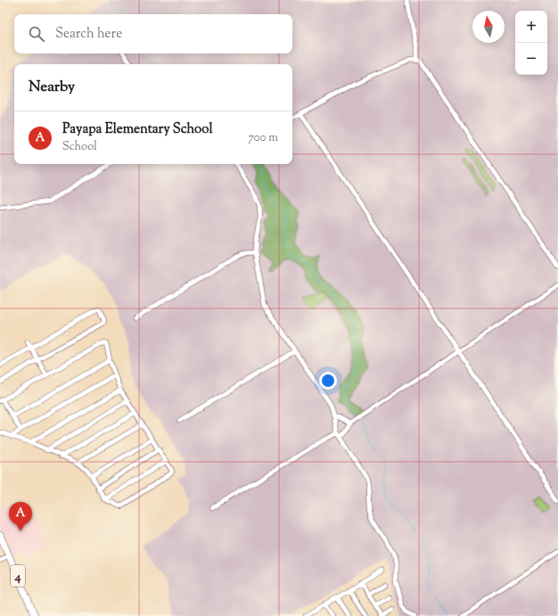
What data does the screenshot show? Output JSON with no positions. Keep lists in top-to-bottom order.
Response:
{
  "streets": {
    "highway": ["4"]
  },
  "north": "top",
  "page": {
    "map_buttons": ["+", "−"],
    "search": "Search here",
    "heading": "Nearby",
    "list": [
      {
        "mark": "A",
        "name": "Payapa Elementary School",
        "note": "School",
        "value": "700 m"
      }
    ],
    "pins": "A"
  }
}
